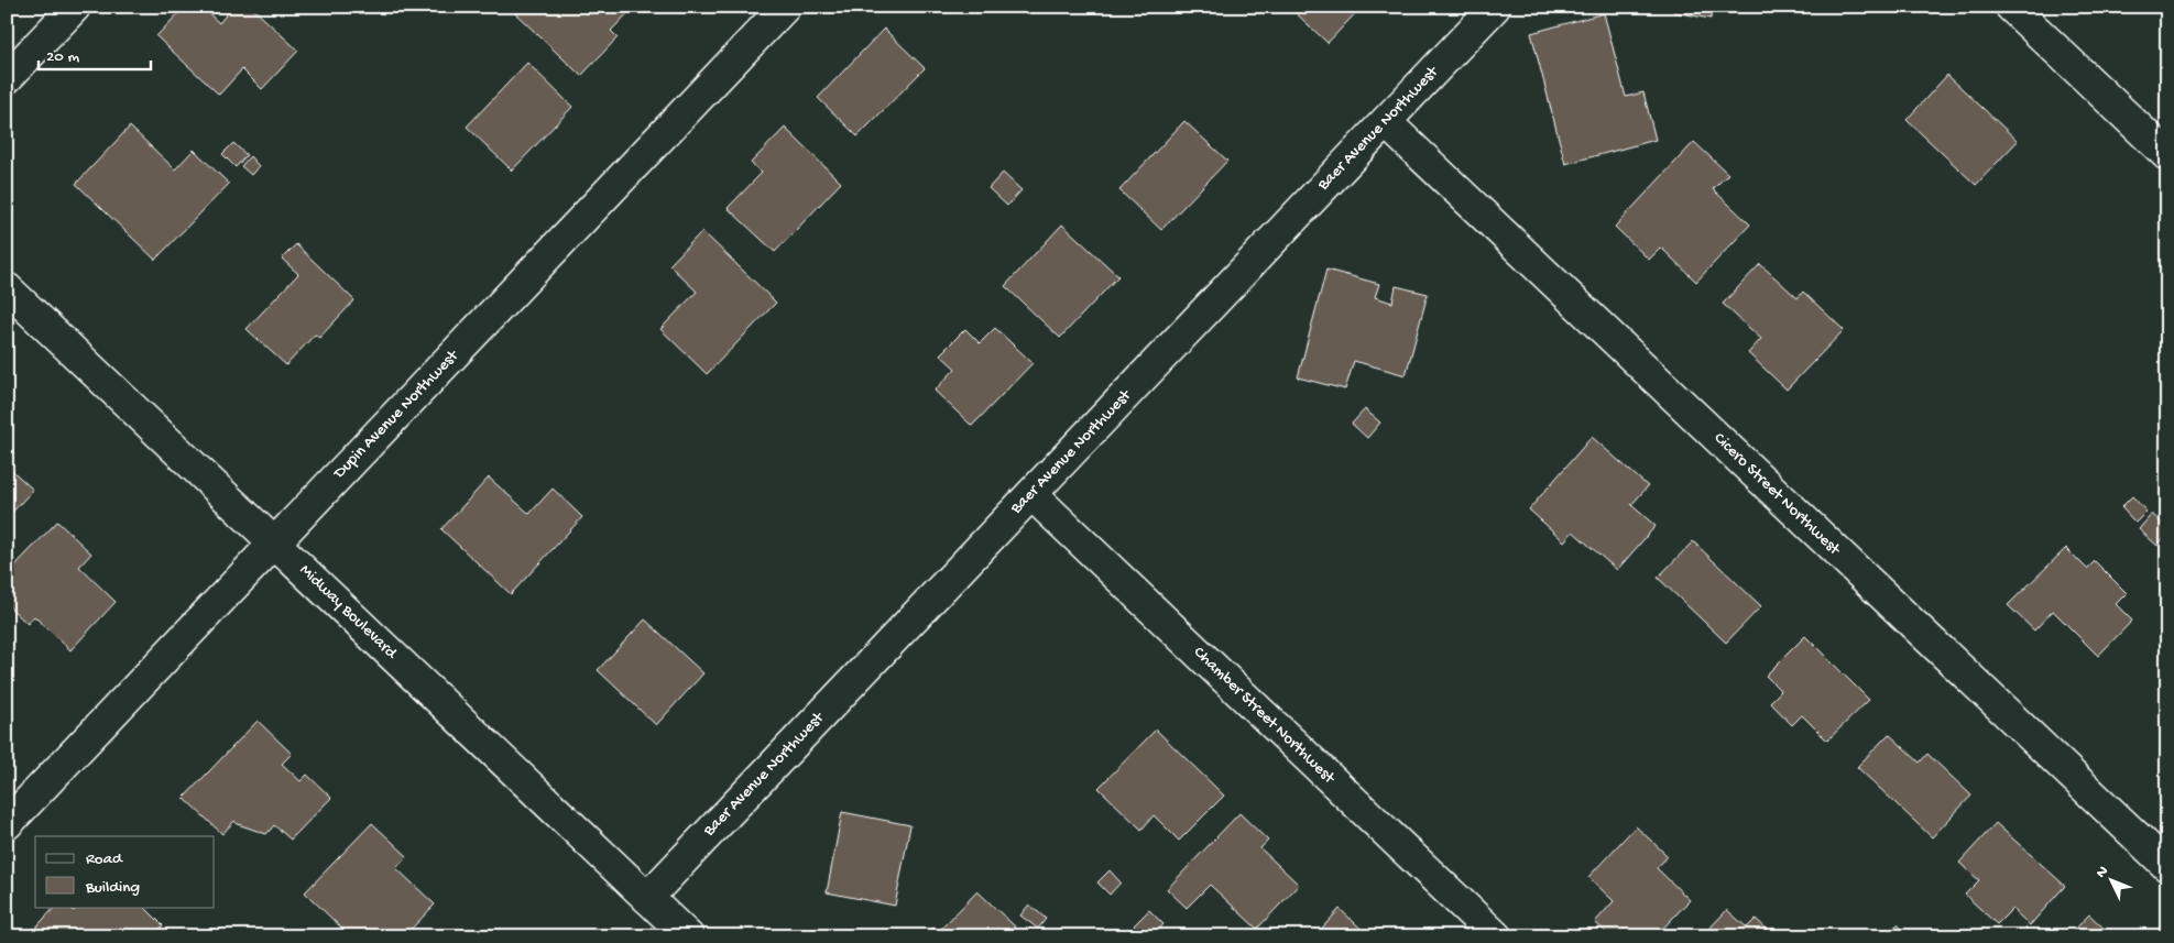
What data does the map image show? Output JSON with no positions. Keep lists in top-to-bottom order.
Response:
{
  "streets": {
    "street": [
      "Baer Avenue Northwest",
      "Dupin Avenue Northwest",
      "Cicero Street Northwest",
      "Midway Boulevard",
      "Chamber Street Northwest"
    ]
  },
  "crossings": [
    ["Baer Avenue Northwest", "Cicero Street Northwest"],
    ["Baer Avenue Northwest", "Midway Boulevard"],
    ["Baer Avenue Northwest", "Chamber Street Northwest"],
    ["Dupin Avenue Northwest", "Midway Boulevard"]
  ],
  "legend": ["Road", "Building"],
  "scale_bar": "20 m",
  "north": "top left"
}
